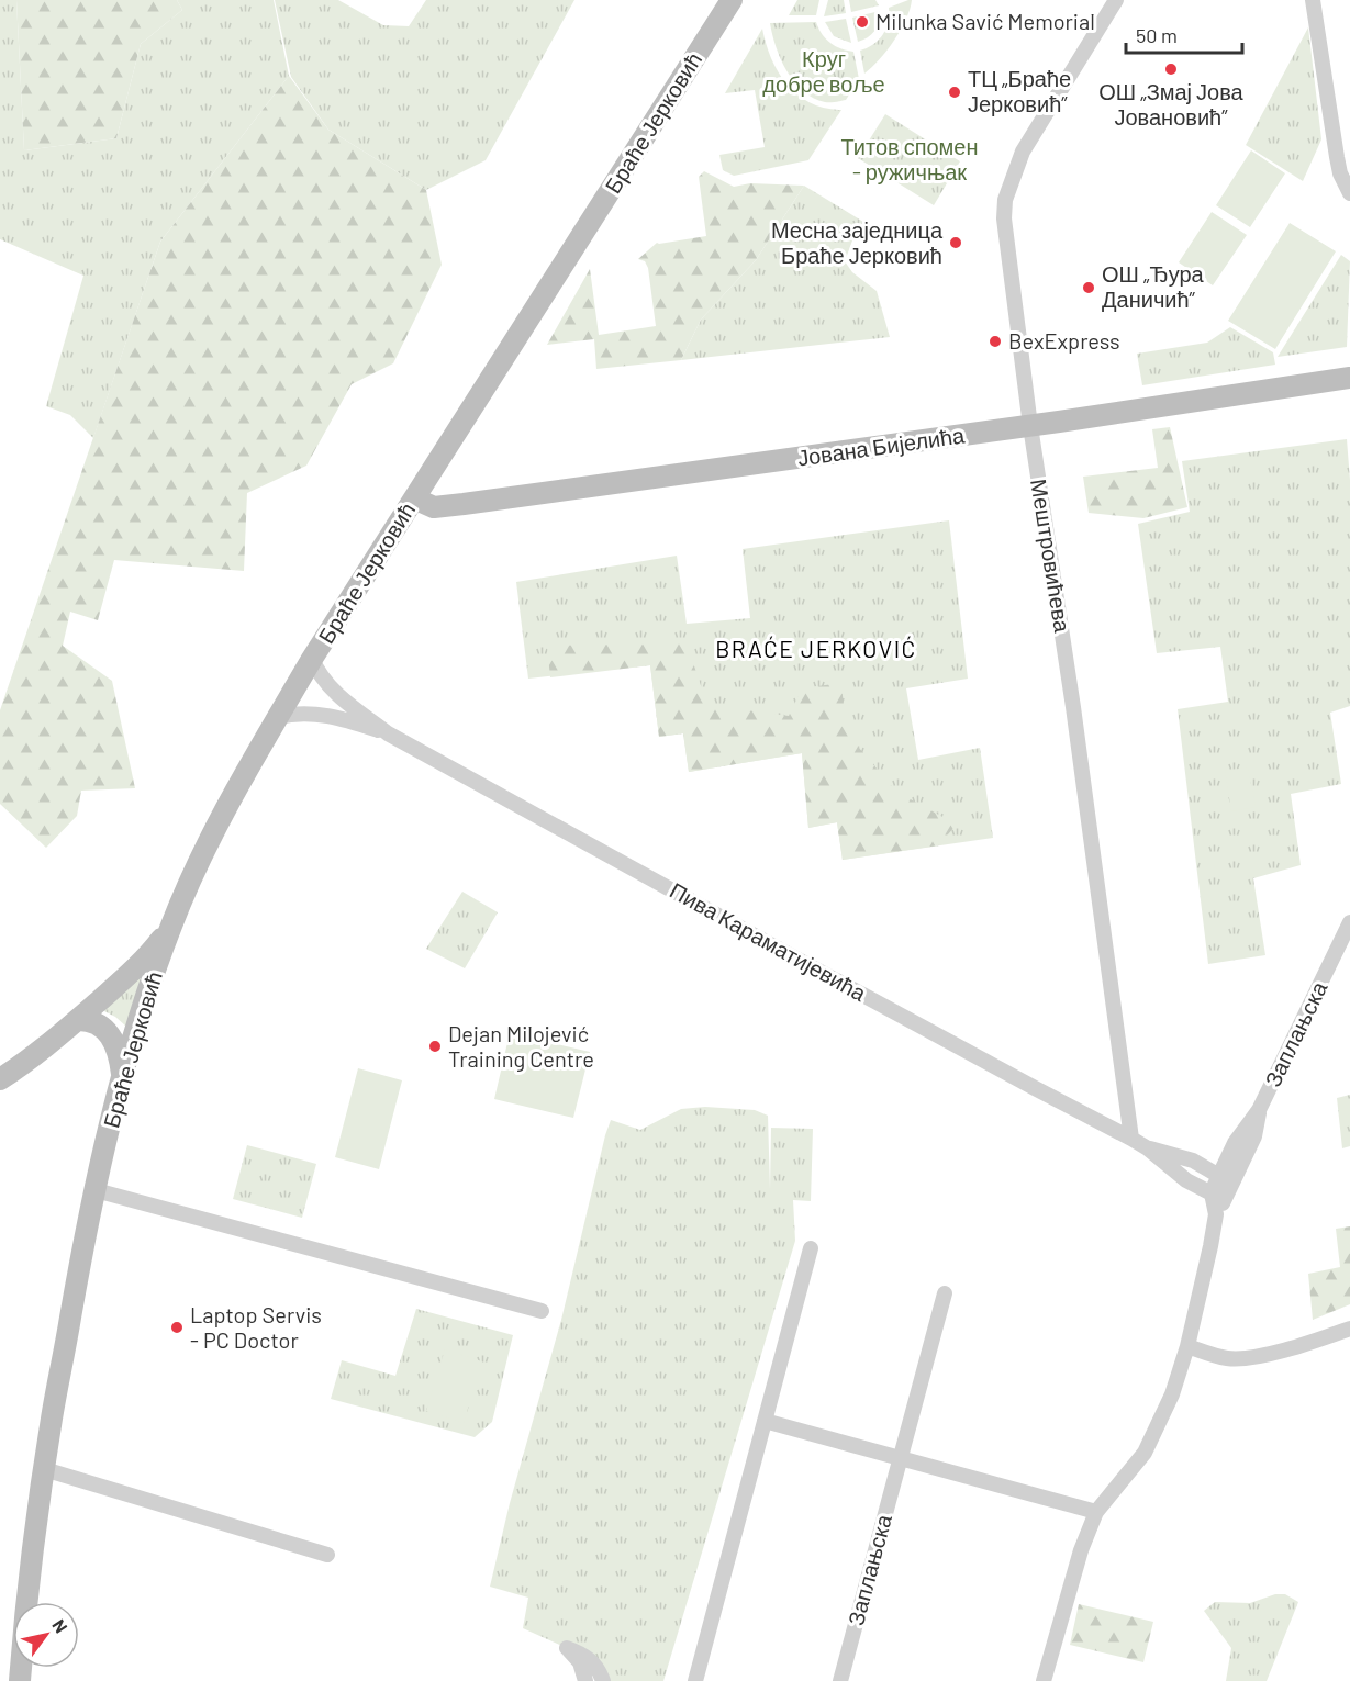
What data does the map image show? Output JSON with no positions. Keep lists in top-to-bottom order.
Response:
{
  "streets": {
    "street": [
      "Браће Јерковић",
      "Јована Бијелића",
      "Мештровићева",
      "Пива Караматијевића",
      "Заплањска"
    ]
  },
  "crossings": [
    ["Браће Јерковић", "Јована Бијелића"],
    ["Браће Јерковић", "Пива Караматијевића"],
    ["Јована Бијелића", "Мештровићева"],
    ["Мештровићева", "Пива Караматијевића"],
    ["Пива Караматијевића", "Заплањска"]
  ],
  "districts": ["BRAĆE JERKOVIĆ"],
  "parks": ["Круг добре воље", "Титов спомен - ружичњак"],
  "places": [
    "Milunka Savić Memorial",
    "ОШ „Змај Јова Јовановић”",
    "ТЦ „Браће Јерковић”",
    "Месна заједница Браће Јерковић",
    "ОШ „Ђура Даничић”",
    "BexExpress",
    "Dejan Milojević Training Centre",
    "Laptop Servis - PC Doctor"
  ],
  "scale_bar": "50 m",
  "north": "top right"
}
